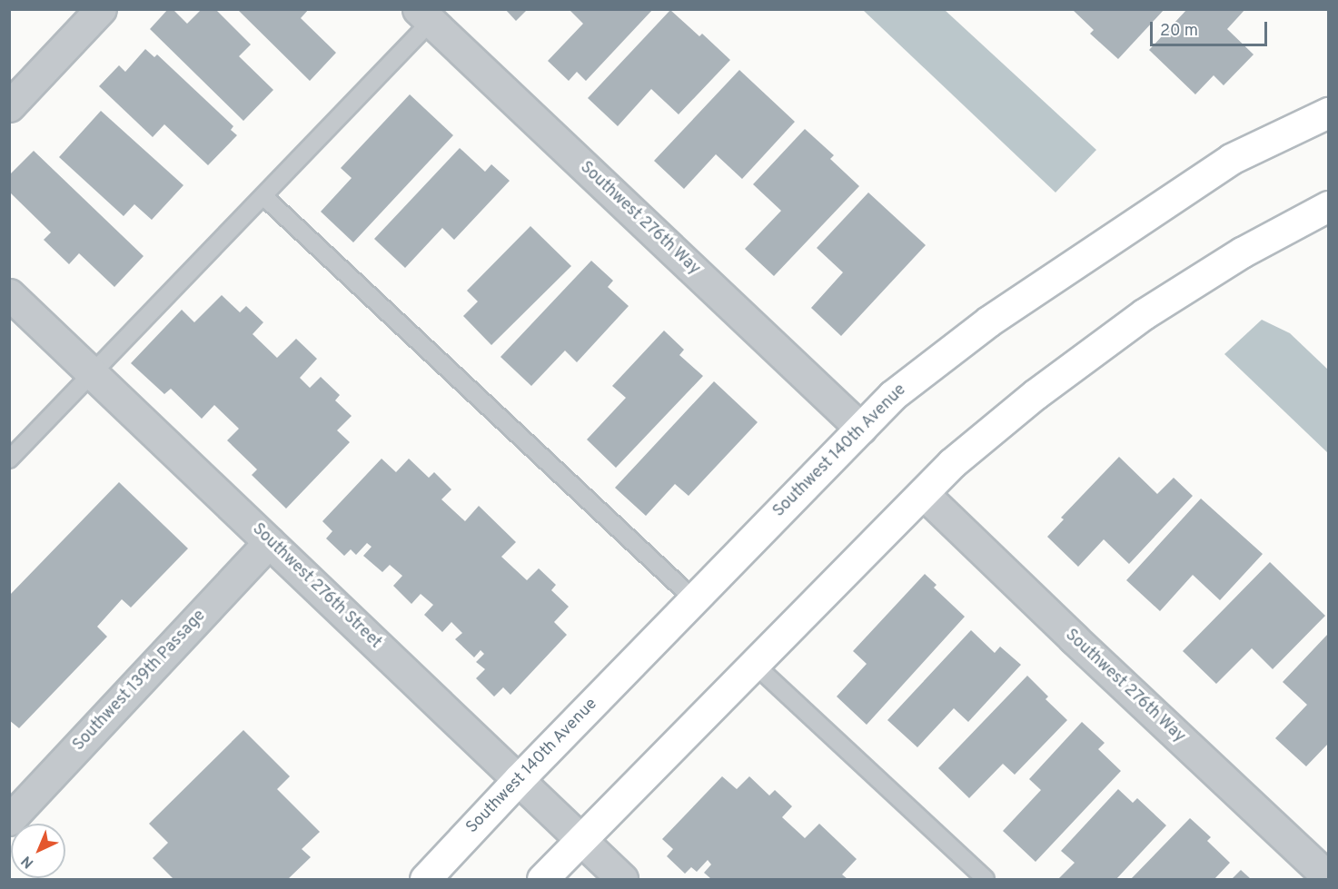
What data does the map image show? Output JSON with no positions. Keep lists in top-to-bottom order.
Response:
{
  "streets": {
    "street": [
      "Southwest 276th Way",
      "Southwest 140th Avenue",
      "Southwest 276th Street",
      "Southwest 139th Passage"
    ]
  },
  "crossings": [
    ["Southwest 276th Way", "Southwest 140th Avenue"],
    ["Southwest 140th Avenue", "Southwest 276th Street"],
    ["Southwest 276th Street", "Southwest 139th Passage"]
  ],
  "scale_bar": "20 m",
  "north": "bottom left"
}
